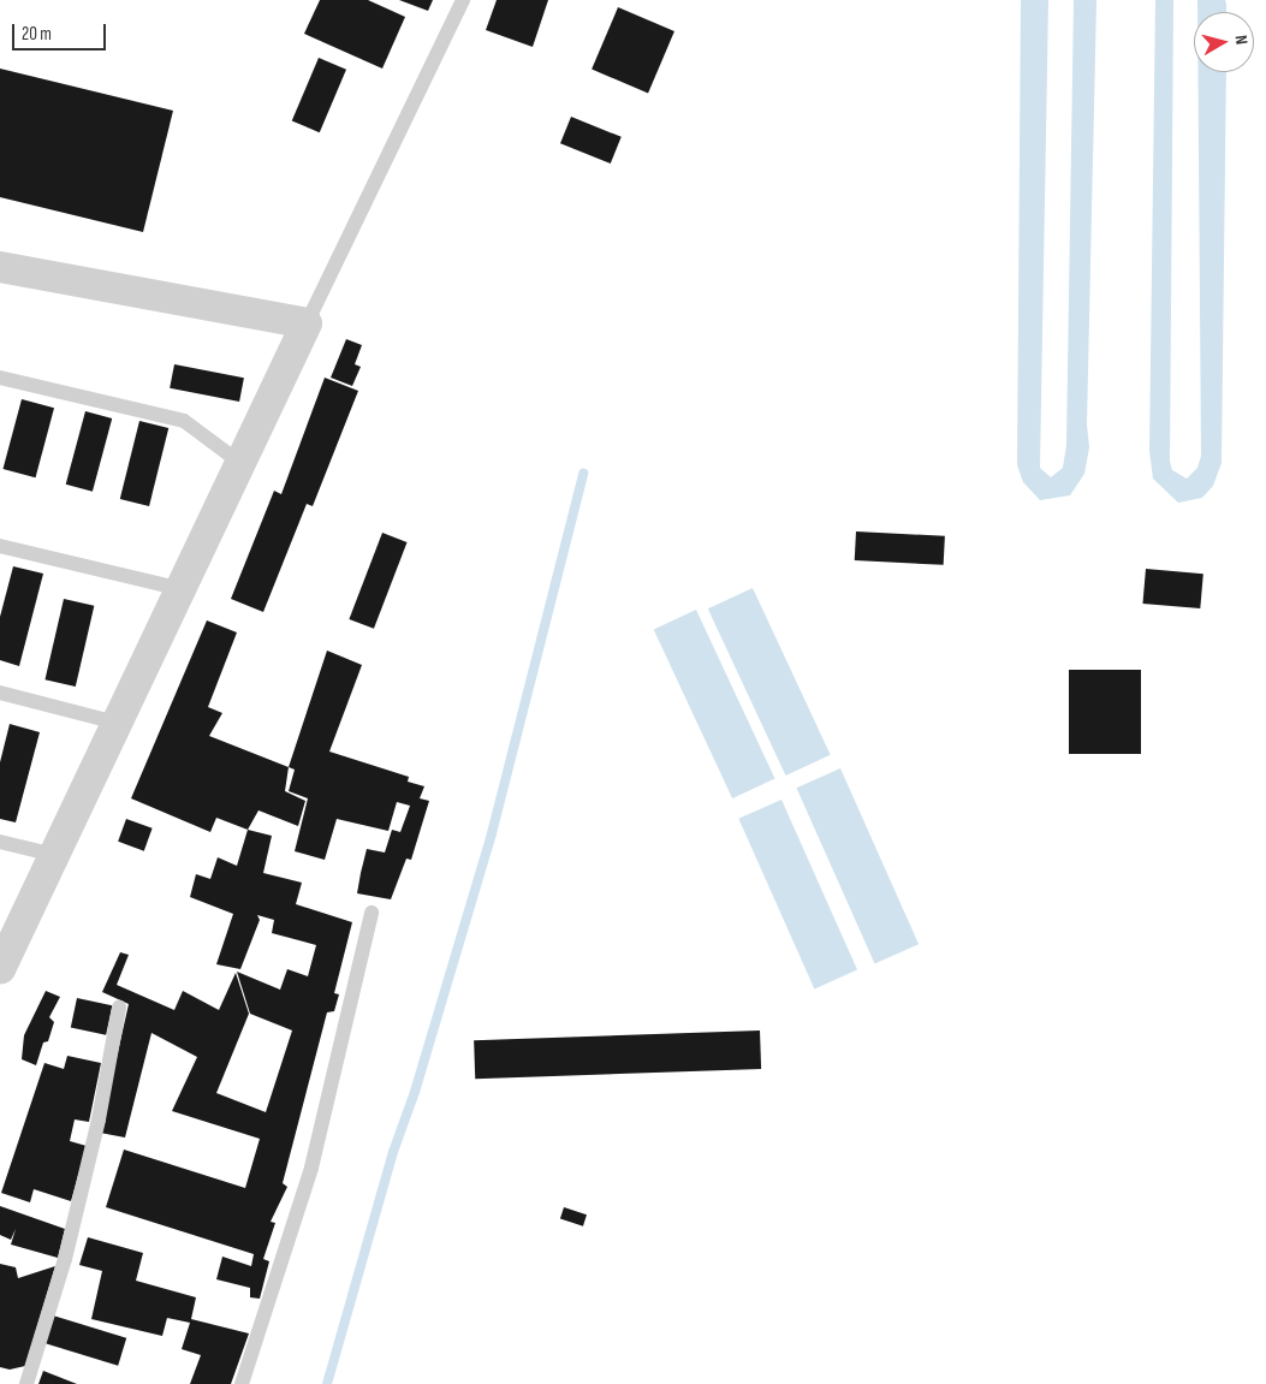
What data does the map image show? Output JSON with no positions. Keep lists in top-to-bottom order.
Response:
{
  "scale_bar": "20 m",
  "north": "right"
}
